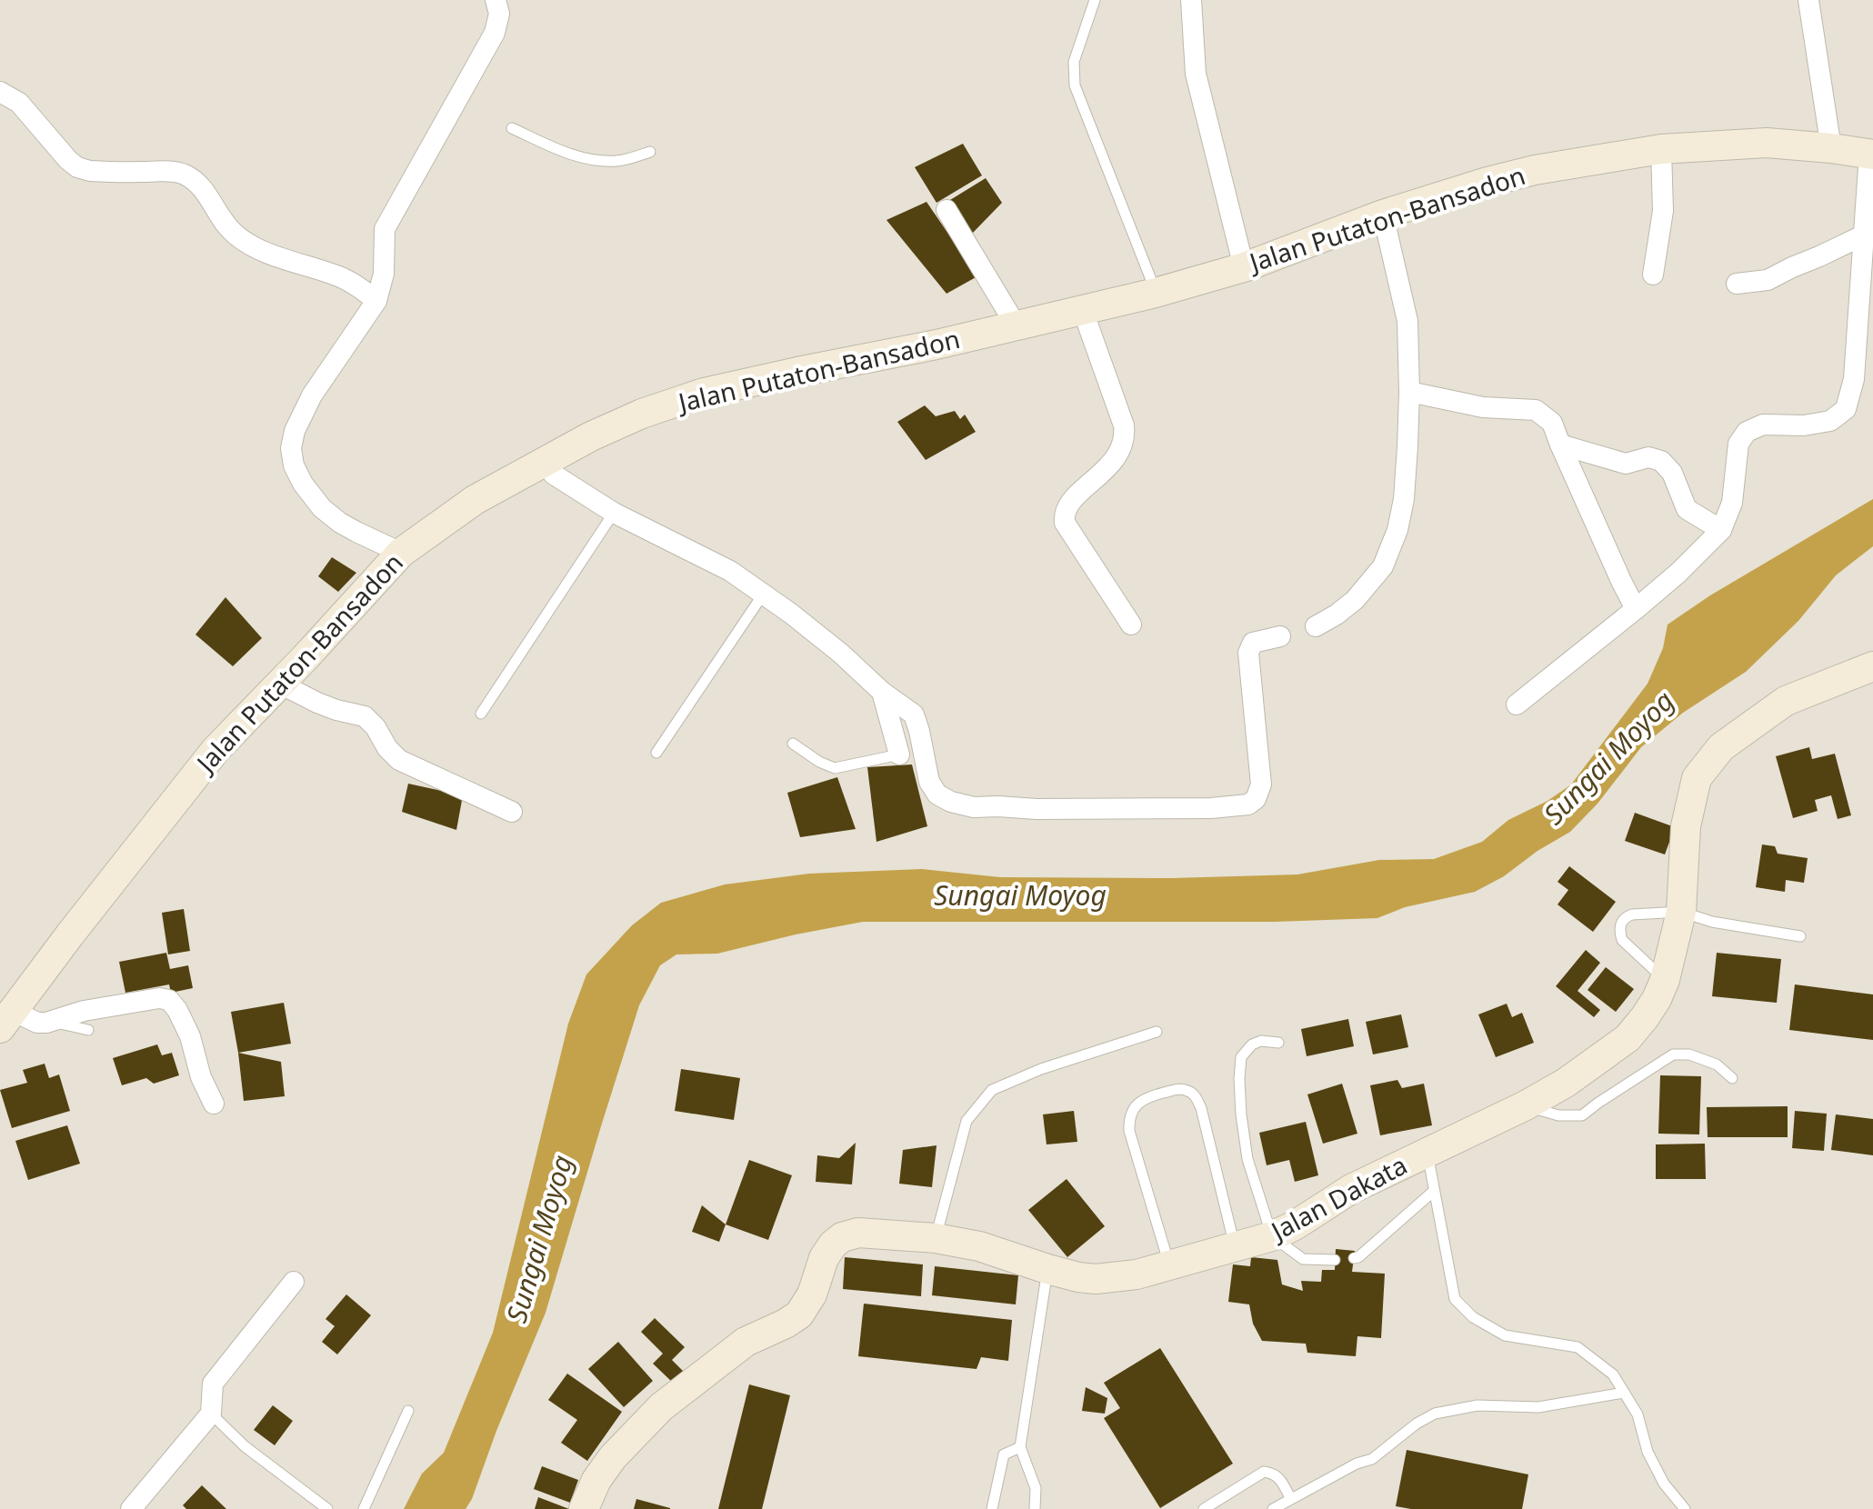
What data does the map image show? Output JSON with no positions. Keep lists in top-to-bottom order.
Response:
{
  "streets": {
    "street": ["Jalan Putaton-Bansadon", "Jalan Dakata"]
  },
  "water": ["Sungai Moyog"]
}
